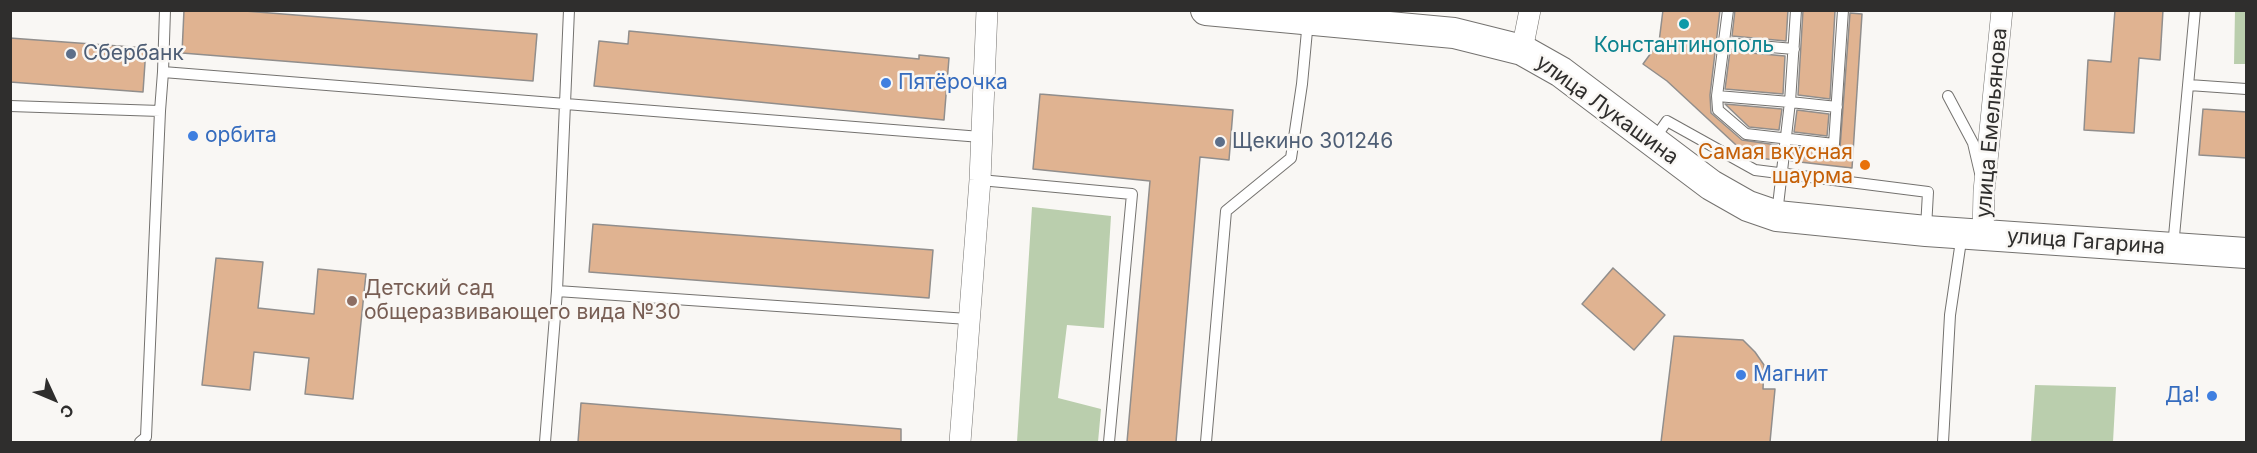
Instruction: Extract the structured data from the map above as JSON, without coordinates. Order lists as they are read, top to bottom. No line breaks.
{"streets":{"main road":["улица Лукашина","улица Гагарина"],"street":["улица Емельянова"]},"crossings":[["улица Лукашина","улица Гагарина"],["улица Емельянова","улица Гагарина"]],"places":["Константинополь","Сбербанк","Пятёрочка","орбита","Щекино 301246","Самая вкусная шаурма","Детский сад общеразвивающего вида №30","Магнит","Да!"],"north":"bottom right"}
